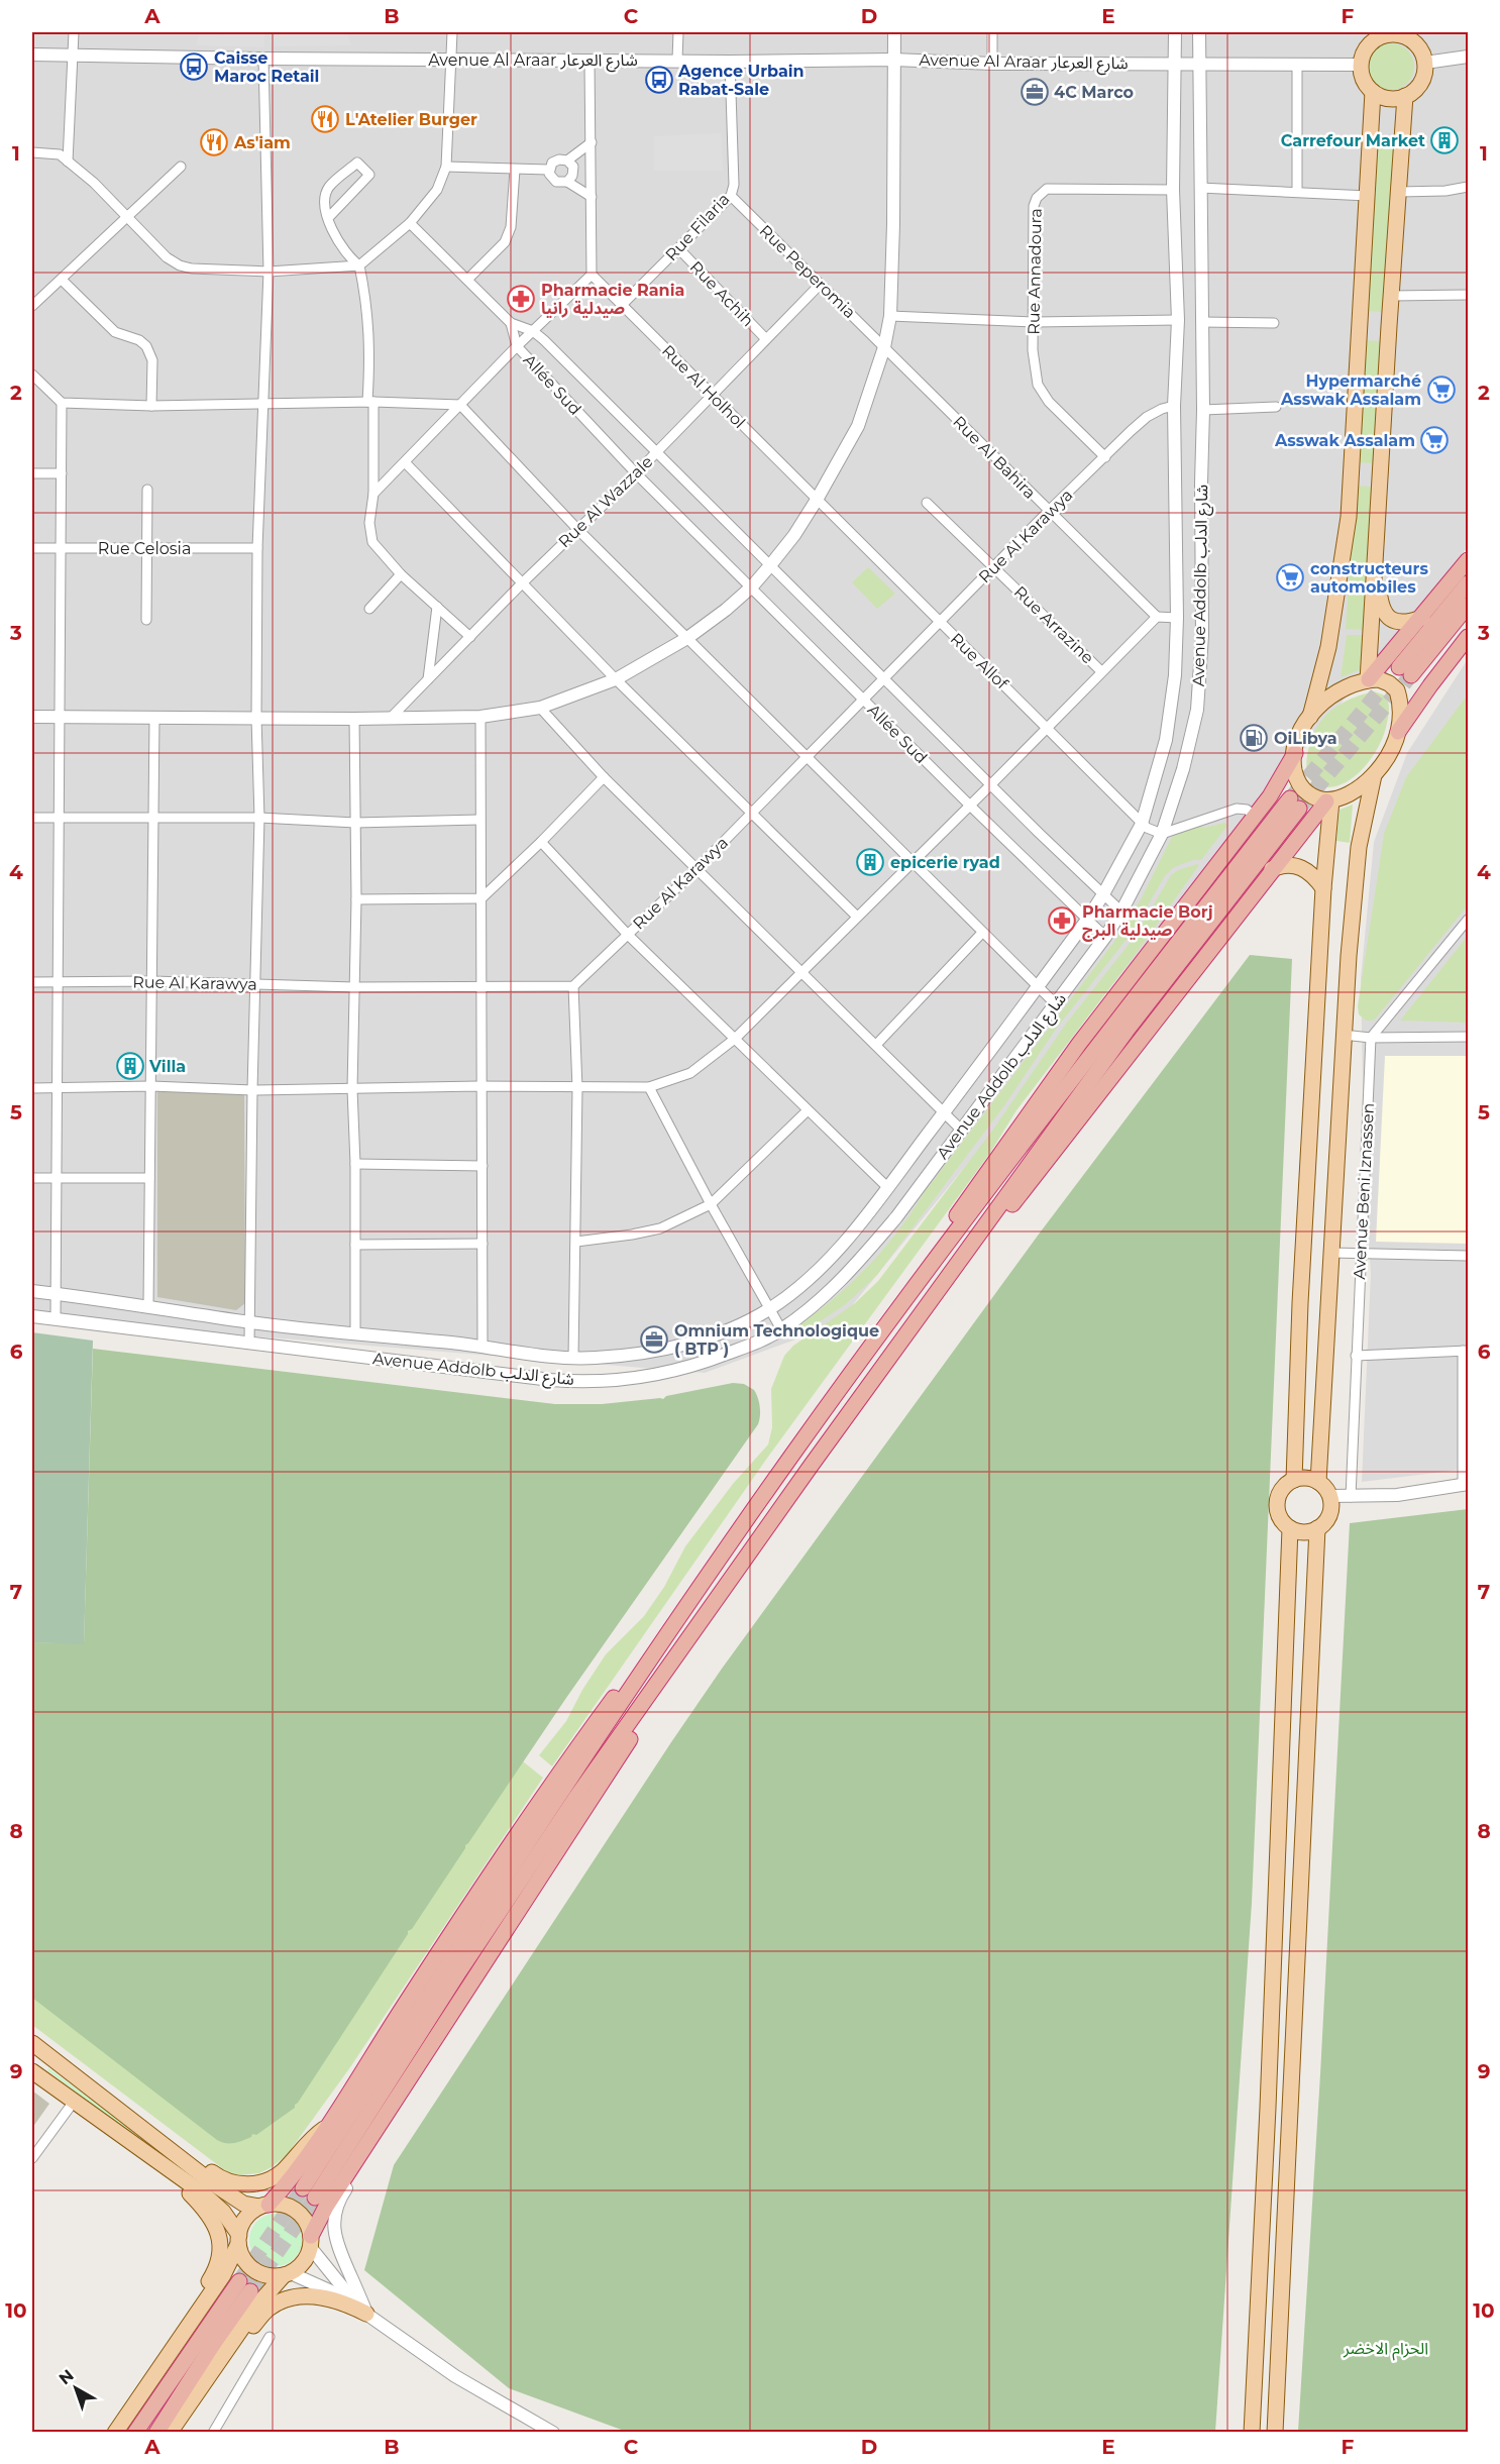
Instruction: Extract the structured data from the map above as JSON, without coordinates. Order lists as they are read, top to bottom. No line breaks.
{"streets":{"street":["Avenue Al Araar شارع العرعار","Rue Filaria","Rue Peperomia","Rue Annadoura","Rue Achih","Allée Sud","Rue Al Holhol","Rue Al Bahira","Rue Al Wazzale","Rue Al Karawya","Rue Celosia","Avenue Addolb شارع الدلب","Rue Arrazine","Rue Allof","Avenue Beni Iznassen"]},"crossings":[["Avenue Al Araar شارع العرعار","Rue Filaria"],["Avenue Al Araar شارع العرعار","Avenue Addolb شارع الدلب"],["Rue Filaria","Rue Peperomia"],["Rue Filaria","Rue Achih"],["Rue Filaria","Rue Al Holhol"],["Rue Peperomia","Rue Al Bahira"],["Rue Peperomia","Rue Al Wazzale"],["Rue Annadoura","Rue Al Karawya"],["Rue Annadoura","Avenue Addolb شارع الدلب"],["Rue Achih","Rue Al Wazzale"],["Allée Sud","Rue Al Wazzale"],["Allée Sud","Rue Al Karawya"],["Allée Sud","Avenue Addolb شارع الدلب"],["Rue Al Holhol","Rue Al Wazzale"],["Rue Al Holhol","Rue Allof"],["Rue Al Bahira","Rue Al Karawya"],["Rue Al Karawya","Avenue Addolb شارع الدلب"],["Rue Al Karawya","Rue Arrazine"],["Rue Al Karawya","Rue Allof"],["Avenue Addolb شارع الدلب","Rue Allof"]],"parks":["الحزام الاخضر"],"places":{"bus stop":["Caisse Maroc Retail","Agence Urbain Rabat-Sale"],"office":["4C Marco","Omnium Technologique ( BTP )"],"restaurant":["L'Atelier Burger","As'iam"],"building":["Carrefour Market","epicerie ryad","Villa"],"pharmacy":["Pharmacie Rania صيدلية رانيا","Pharmacie Borj صيدلية البرج"],"supermarket":["Hypermarché Asswak Assalam","Asswak Assalam","constructeurs automobiles"],"fuel station":["OiLibya"]},"north":"top left","grid":{"columns":["A","B","C","D","E","F"],"rows":["1","2","3","4","5","6","7","8","9","10"]}}
